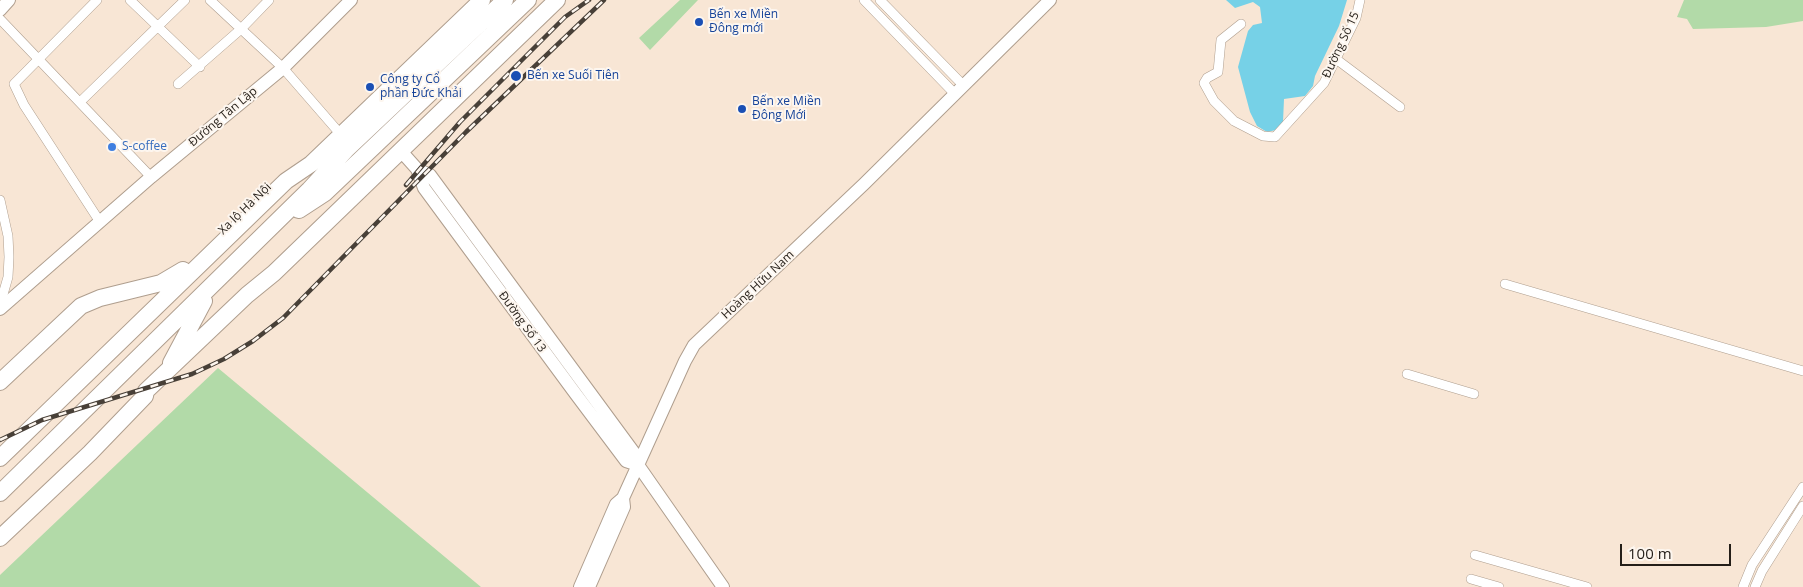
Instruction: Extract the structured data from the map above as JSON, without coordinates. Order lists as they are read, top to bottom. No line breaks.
{"streets":{"highway":["Xa lộ Hà Nội"],"street":["Đường Số 15","Đường Tân Lập","Hoàng Hữu Nam","Đường Số 13"]},"crossings":[["Hoàng Hữu Nam","Đường Số 13"]],"places":["Bến xe Miền Đông mới","Bến xe Suối Tiên","Công ty Cổ phần Đức Khải","Bến xe Miền Đông Mới","S-coffee"],"scale_bar":"100 m"}
